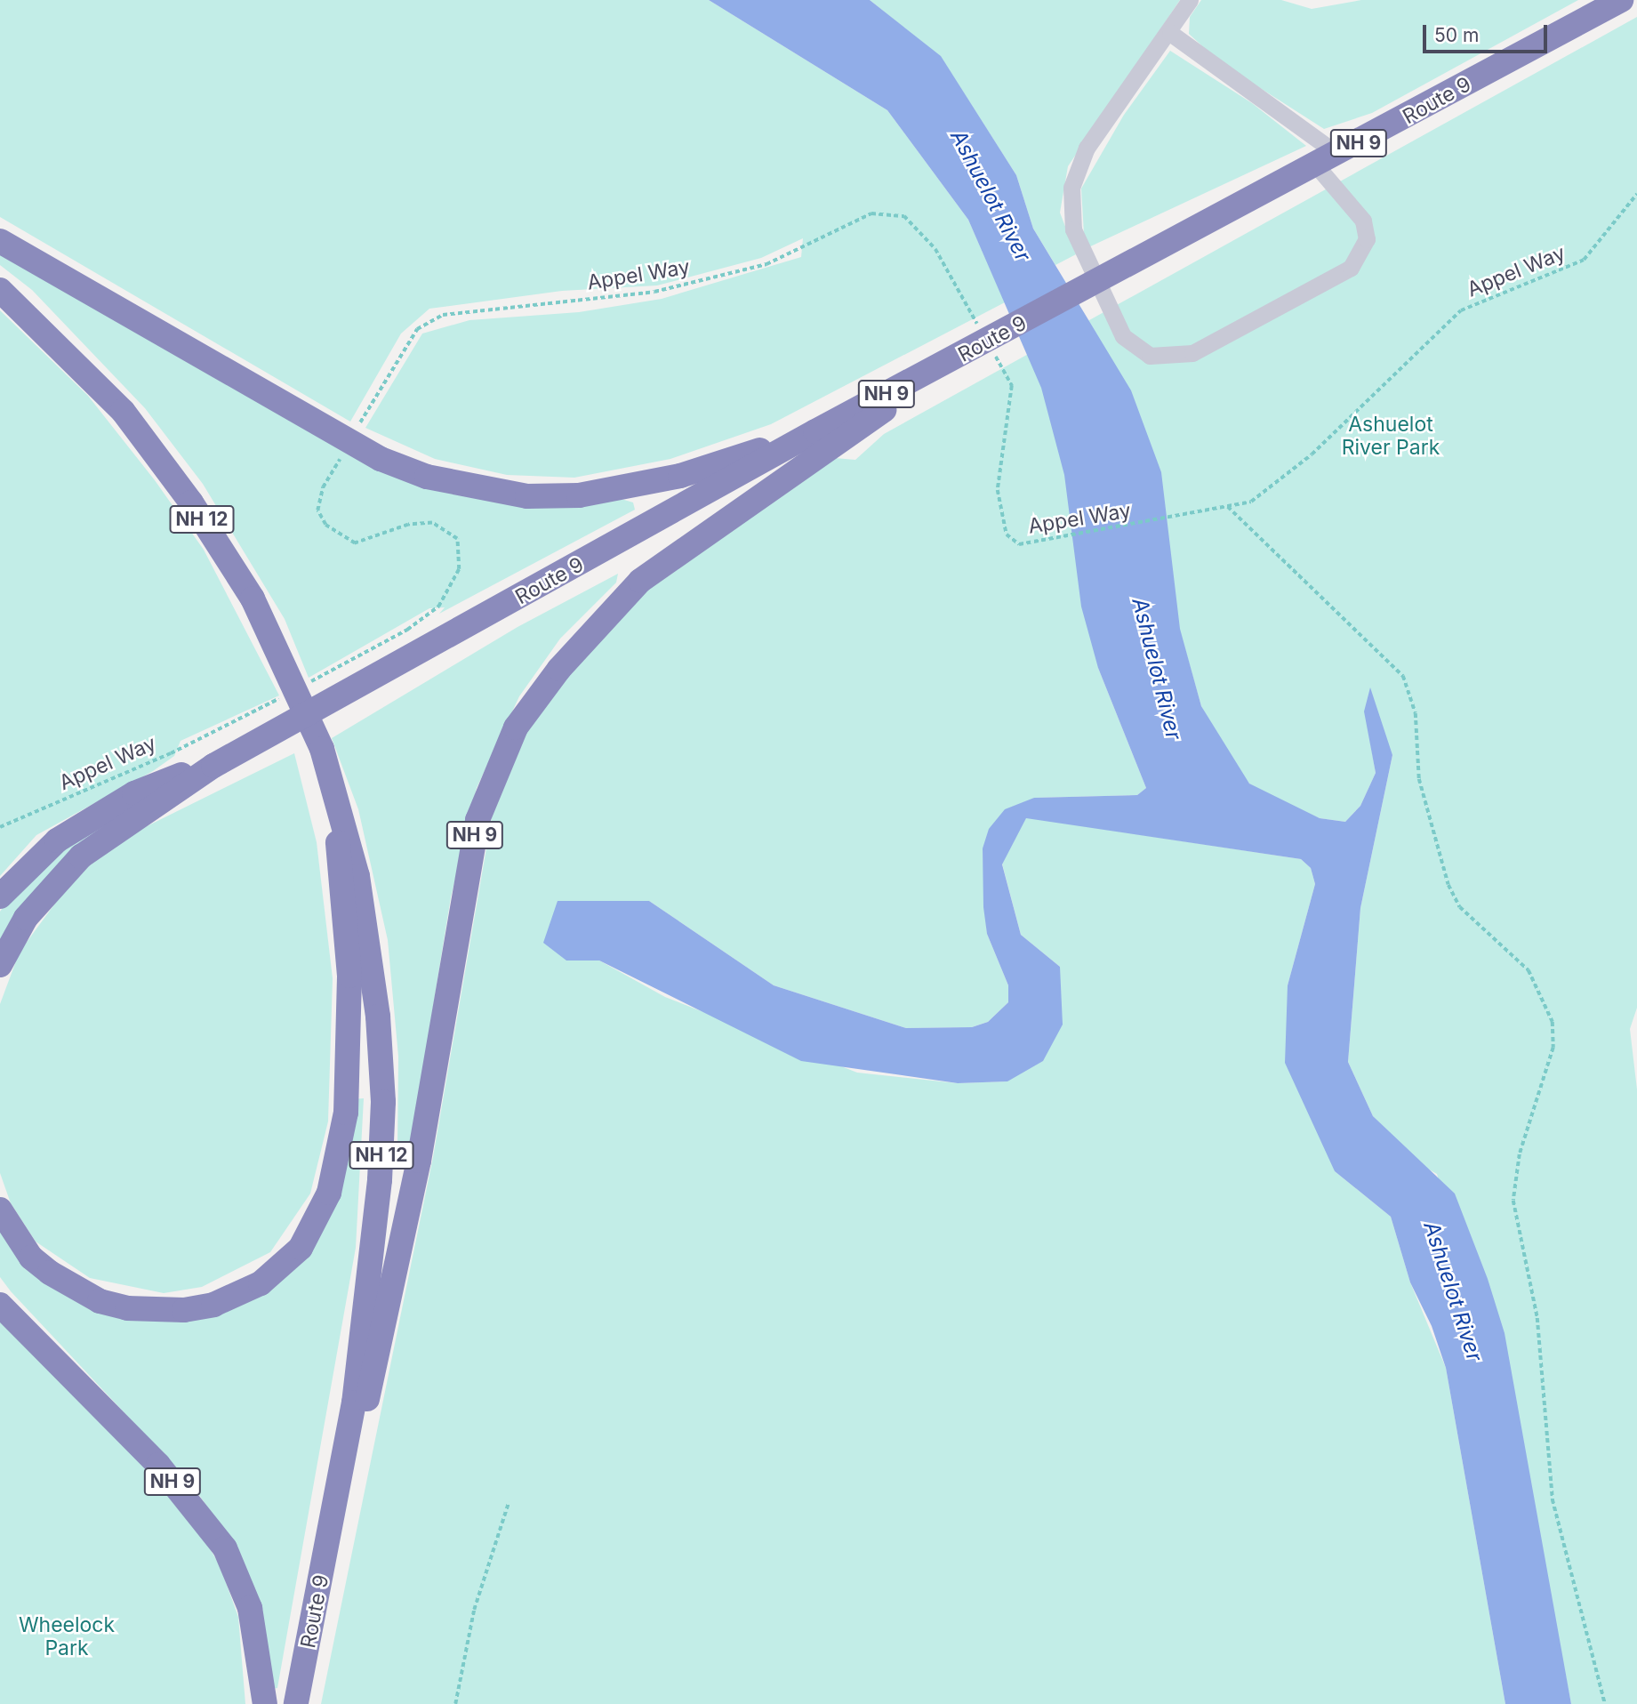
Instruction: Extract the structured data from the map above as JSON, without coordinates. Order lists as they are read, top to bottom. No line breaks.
{"streets":{"highway":["Route 9","NH 9","NH 12"],"path":["Appel Way"]},"crossings":[["Route 9","NH 9"],["Route 9","NH 12"],["NH 9","NH 12"]],"water":["Ashuelot River"],"parks":["Ashuelot River Park","Wheelock Park"],"scale_bar":"50 m"}
